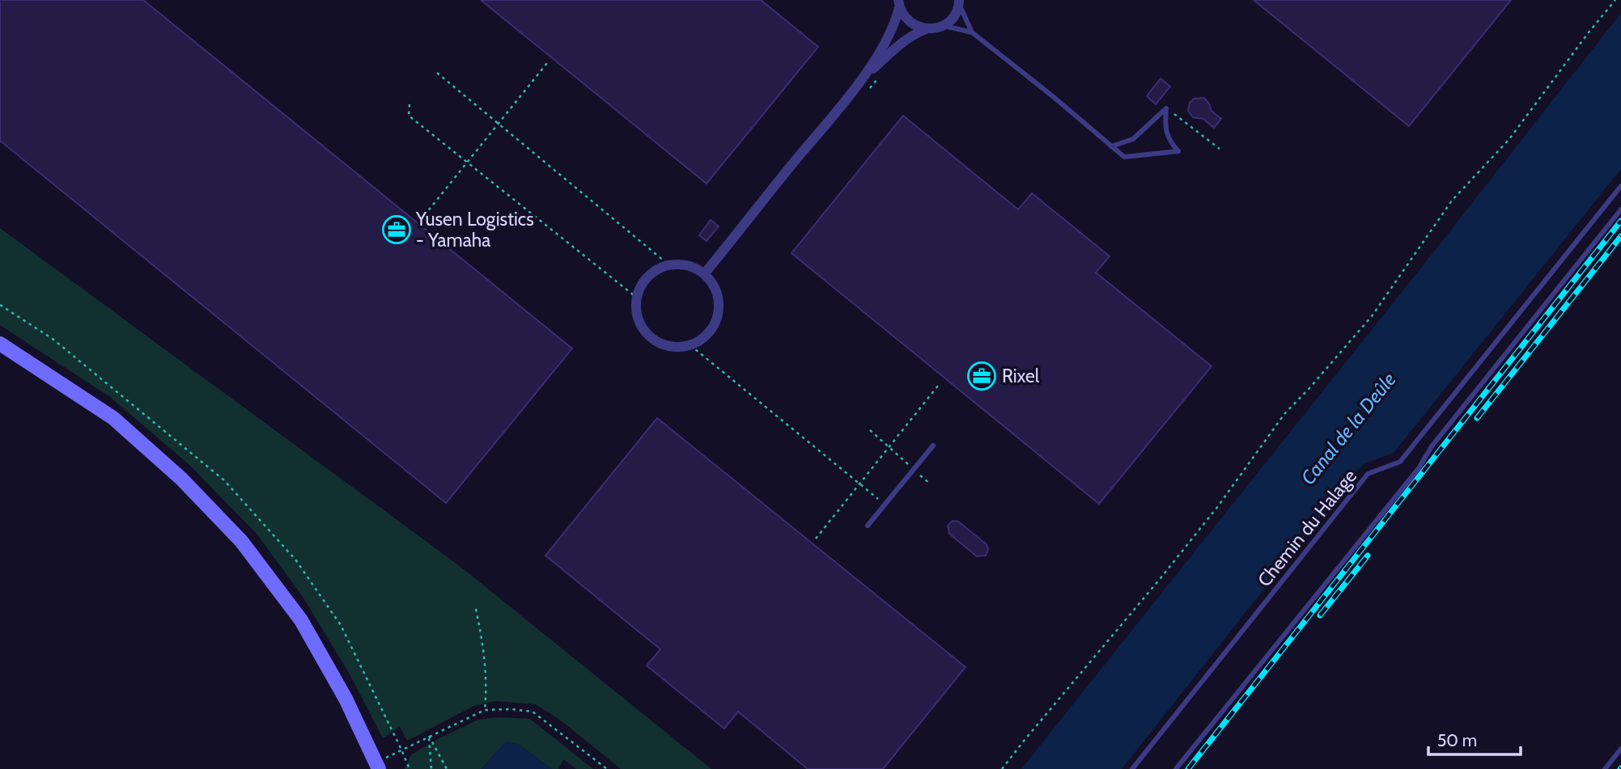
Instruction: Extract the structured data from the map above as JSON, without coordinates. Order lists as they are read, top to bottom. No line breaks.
{"streets":{"lane":["Chemin du Halage"]},"water":["Canal de la Deûle"],"places":{"office":["Yusen Logistics - Yamaha","Rixel"]},"scale_bar":"50 m"}
